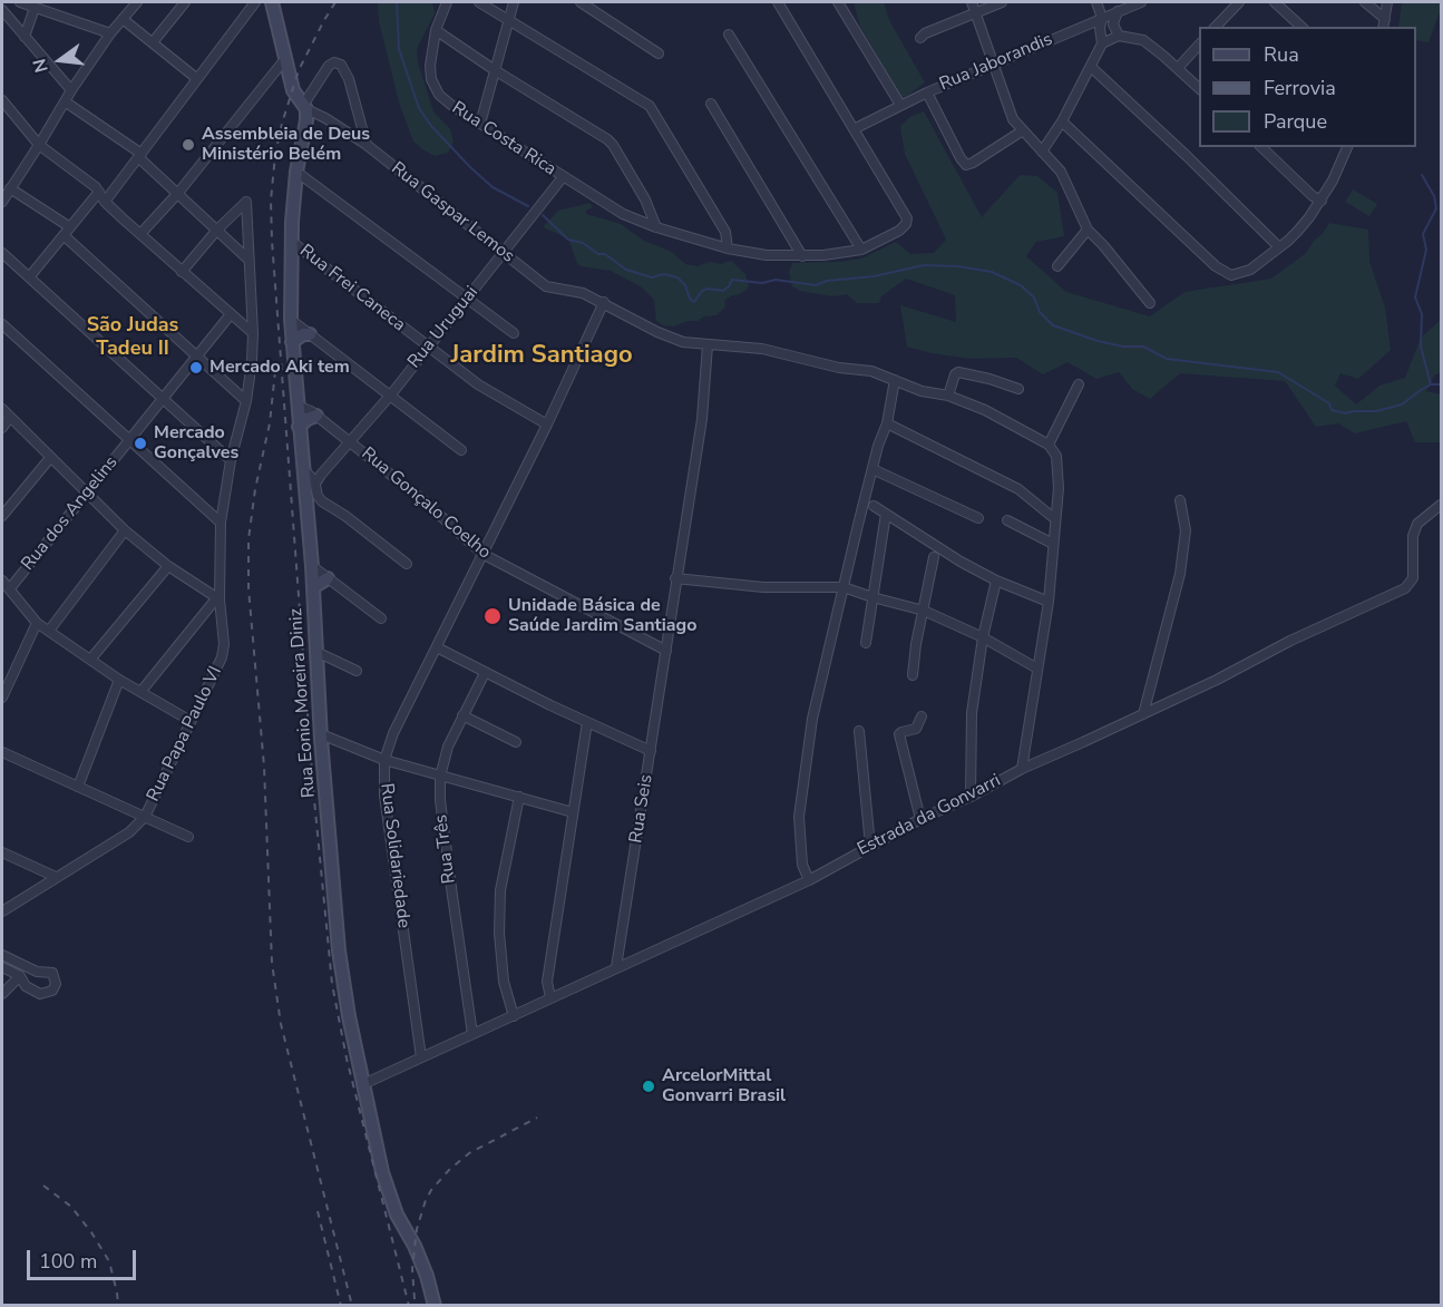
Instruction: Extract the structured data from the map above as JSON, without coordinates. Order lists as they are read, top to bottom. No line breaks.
{"streets":{"main road":["Rua Eonio Moreira Diniz"],"street":["Rua Jaborandis","Rua Costa Rica","Rua Gaspar Lemos","Rua Frei Caneca","Rua Uruguai","Rua Gonçalo Coelho","Rua dos Angelins","Rua Papa Paulo VI","Rua Seis","Estrada da Gonvarri","Rua Três","Rua Solidariedade"]},"crossings":[["Rua Jaborandis","Rua Costa Rica"],["Rua Costa Rica","Rua Uruguai"],["Rua Gaspar Lemos","Rua Uruguai"],["Rua Gaspar Lemos","Rua Eonio Moreira Diniz"],["Rua Gaspar Lemos","Rua Seis"],["Rua Gaspar Lemos","Rua Solidariedade"],["Rua Frei Caneca","Rua Uruguai"],["Rua Frei Caneca","Rua Eonio Moreira Diniz"],["Rua Frei Caneca","Rua Solidariedade"],["Rua Uruguai","Rua Gonçalo Coelho"],["Rua Gonçalo Coelho","Rua Eonio Moreira Diniz"],["Rua Gonçalo Coelho","Rua Seis"],["Rua Gonçalo Coelho","Rua Solidariedade"],["Rua Eonio Moreira Diniz","Estrada da Gonvarri"],["Rua Seis","Estrada da Gonvarri"],["Estrada da Gonvarri","Rua Três"],["Estrada da Gonvarri","Rua Solidariedade"]],"districts":["São Judas Tadeu II","Jardim Santiago"],"places":["Assembleia de Deus Ministério Belém","Mercado Aki tem","Mercado Gonçalves","Unidade Básica de Saúde Jardim Santiago","ArcelorMittal Gonvarri Brasil"],"legend":["Rua","Ferrovia","Parque"],"scale_bar":"100 m","north":"left"}
